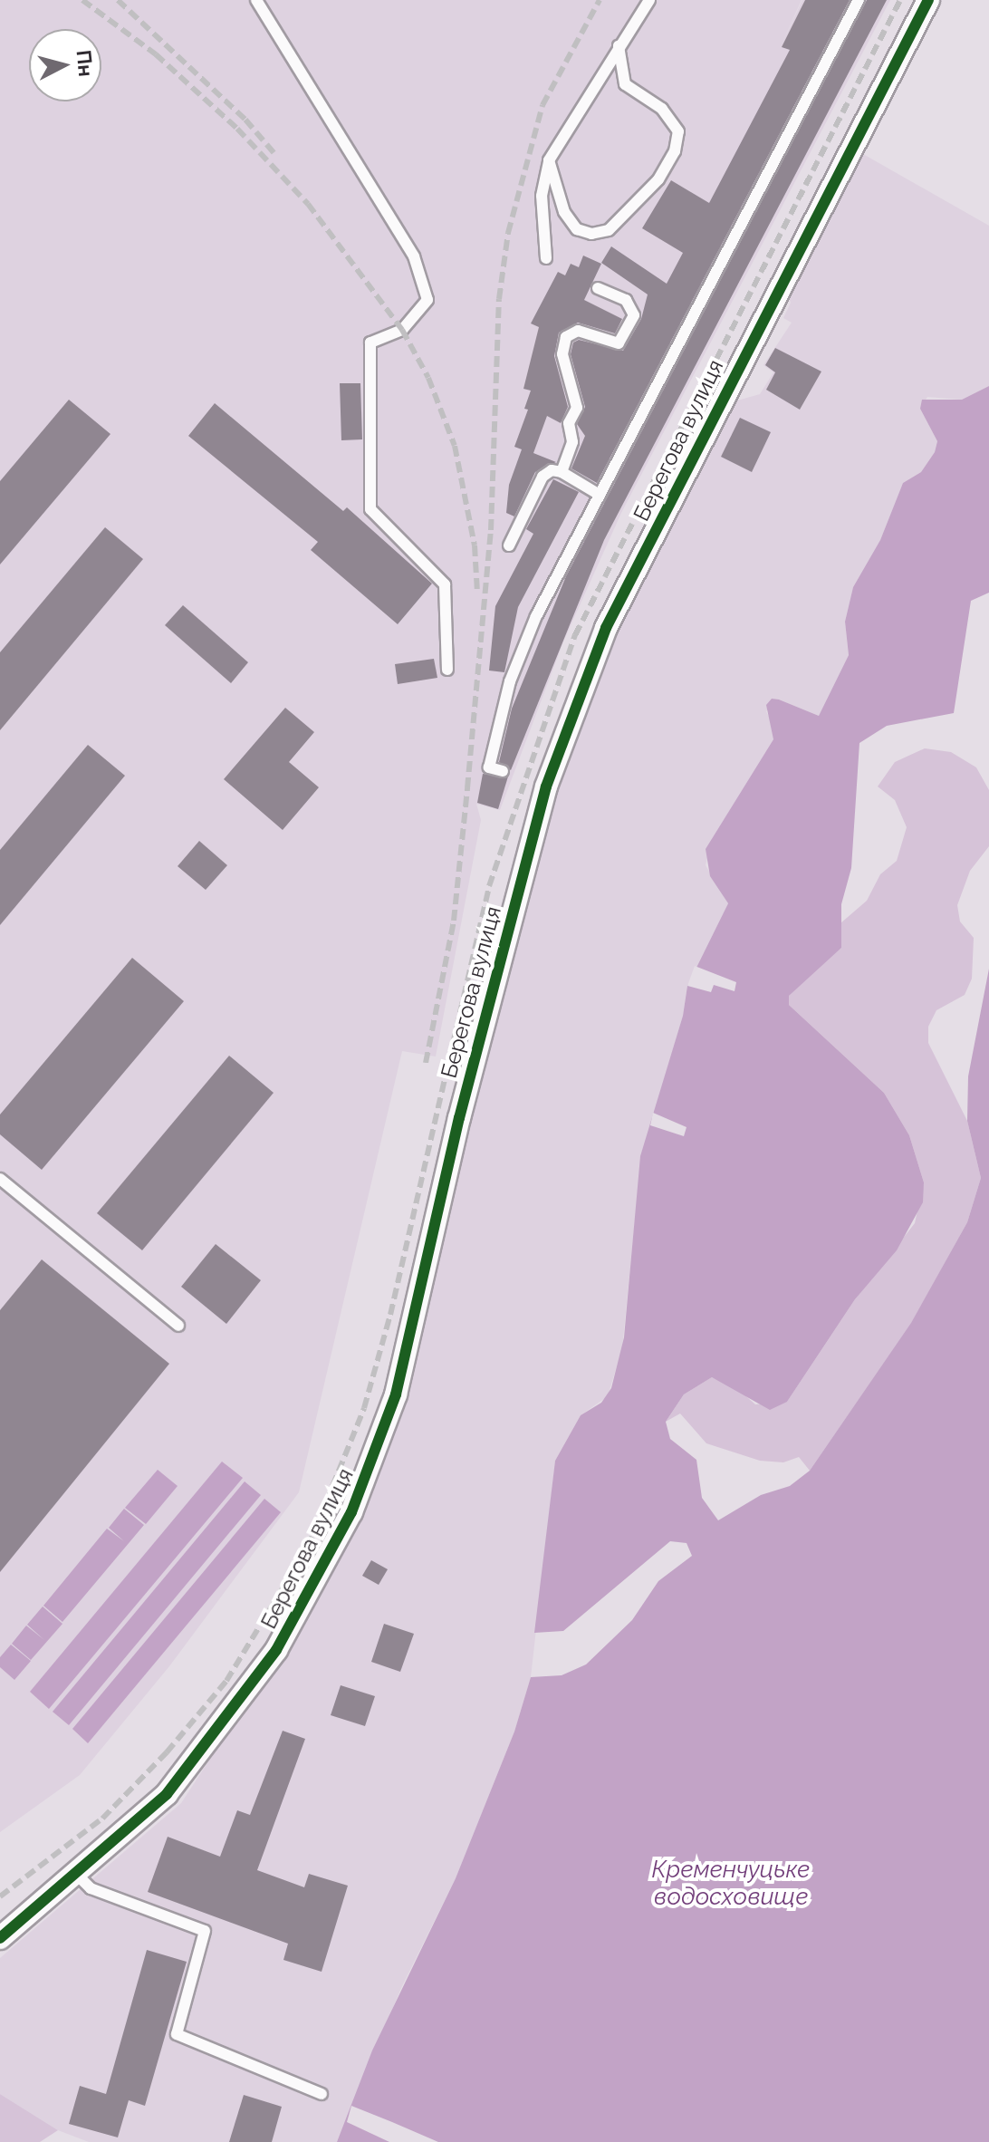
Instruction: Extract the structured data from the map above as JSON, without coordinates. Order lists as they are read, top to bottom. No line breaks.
{"streets":{"street":["Берегова вулиця"]},"water":["Кременчуцьке водосховище"],"north":"right"}
